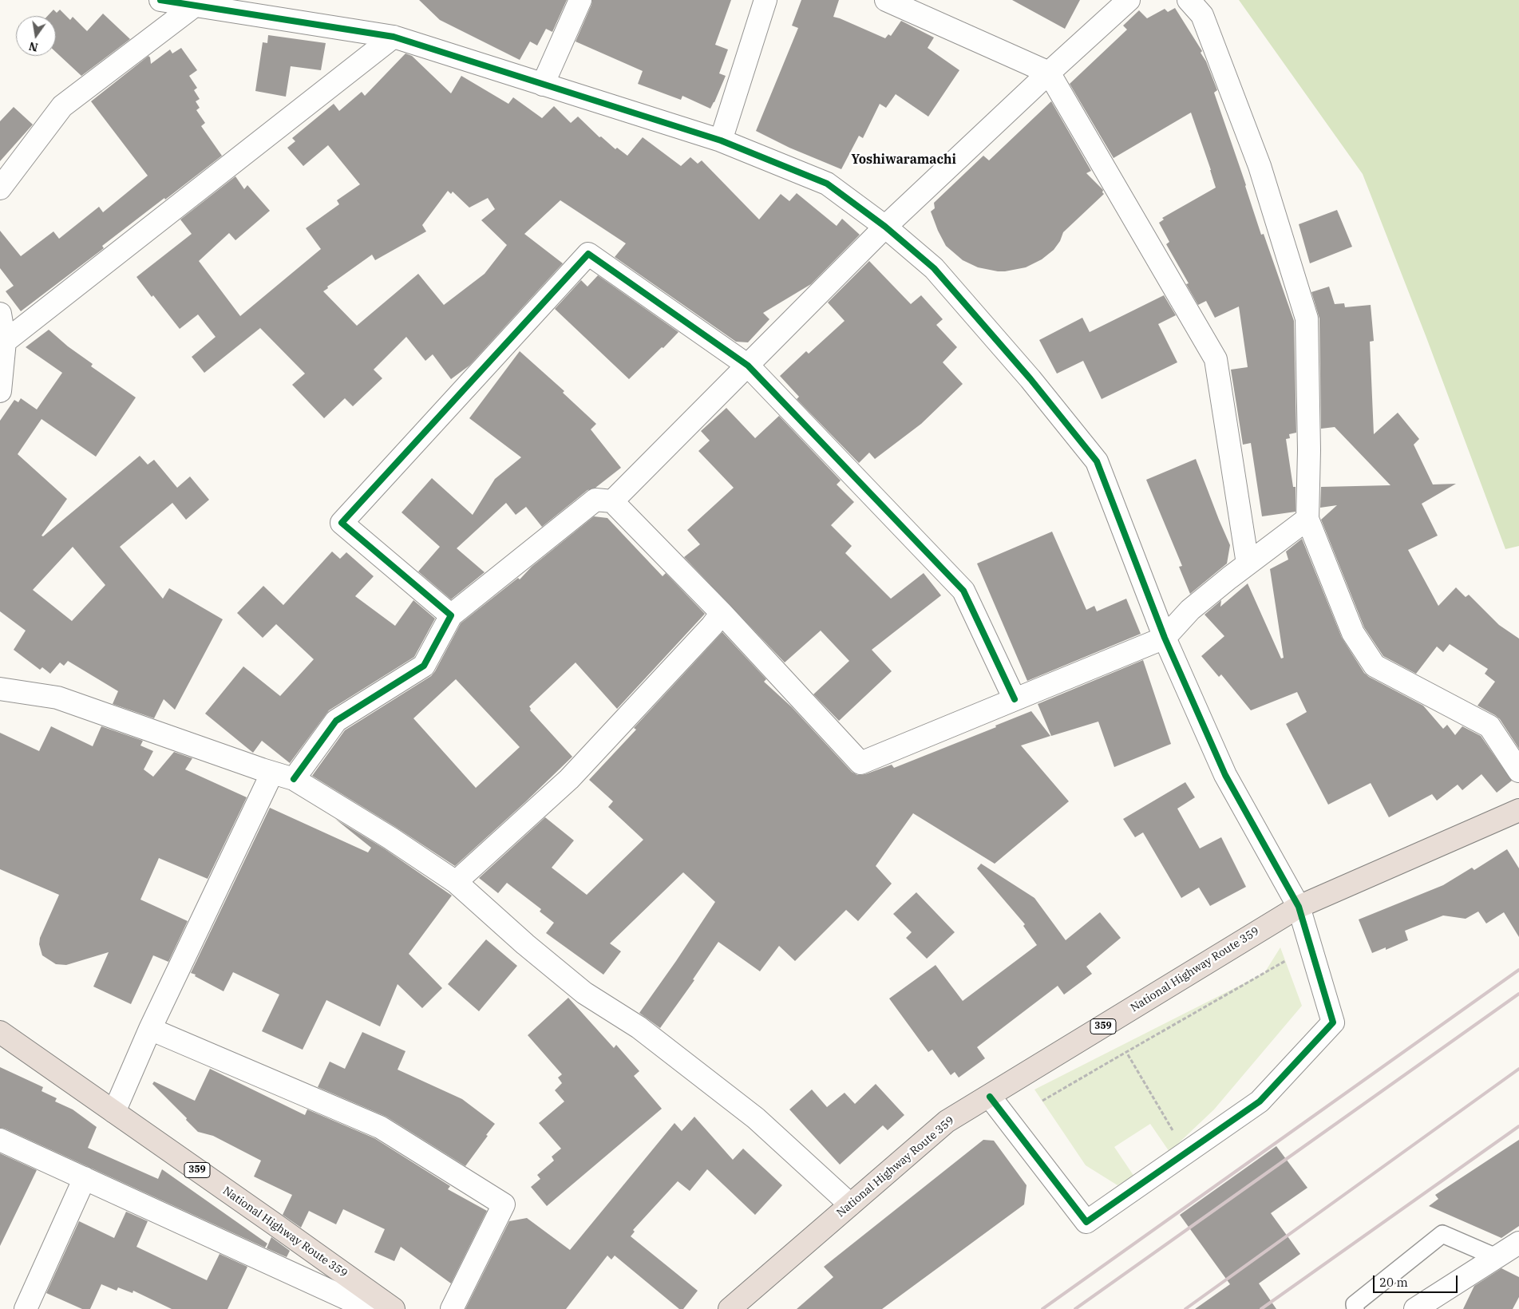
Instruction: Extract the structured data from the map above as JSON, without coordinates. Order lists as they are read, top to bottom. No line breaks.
{"streets":{"highway":["National Highway Route 359","359"]},"districts":["Yoshiwaramachi"],"scale_bar":"20 m","north":"bottom"}
